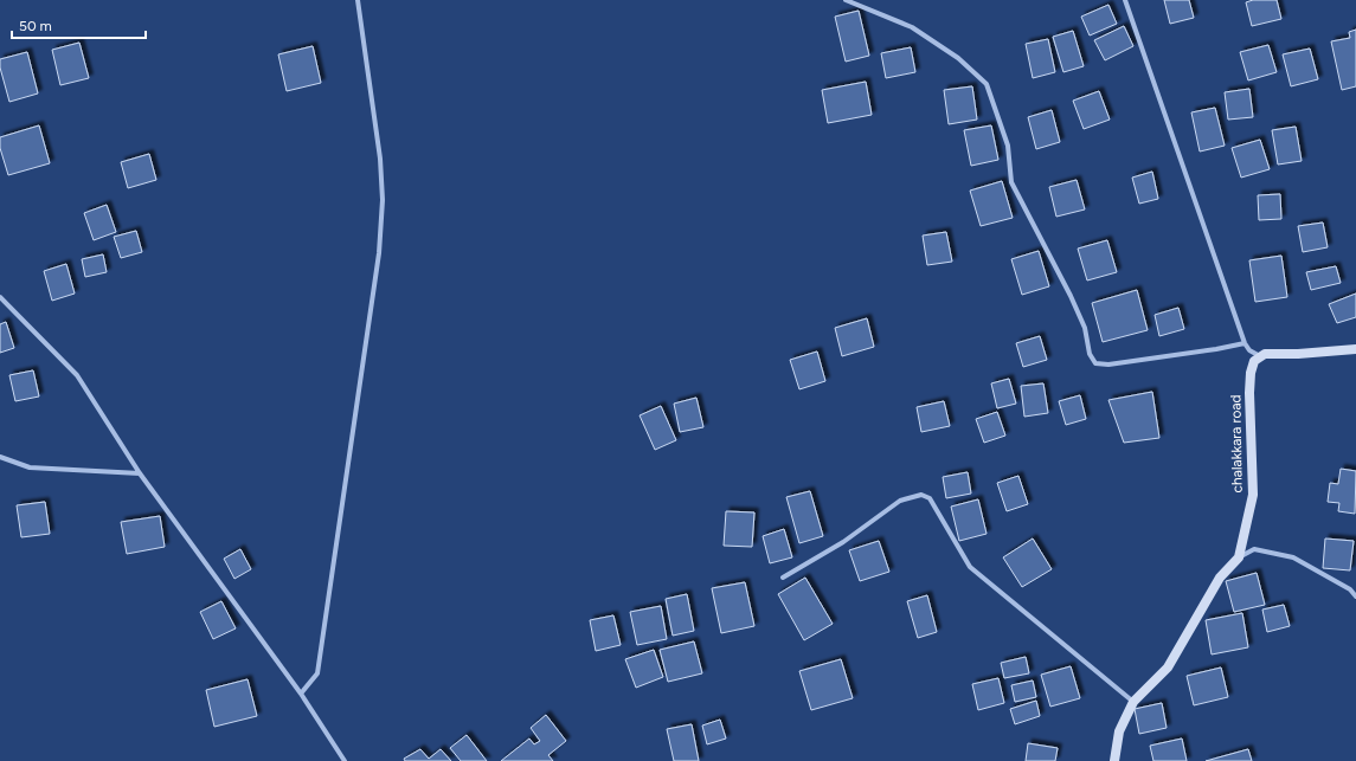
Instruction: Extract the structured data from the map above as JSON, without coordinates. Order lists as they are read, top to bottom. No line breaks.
{"streets":{"main road":["chalakkara road"]},"scale_bar":"50 m"}
